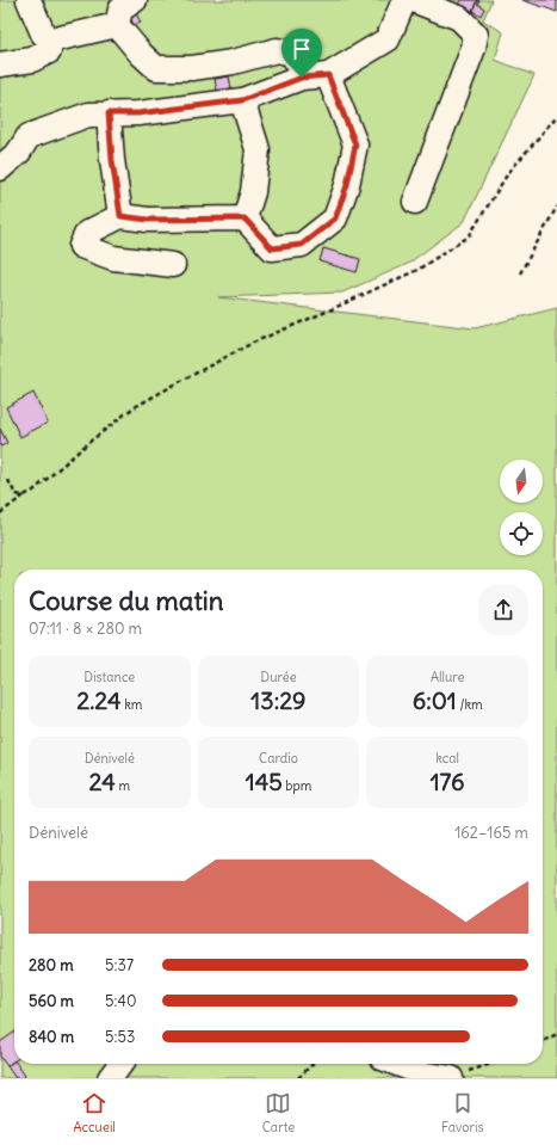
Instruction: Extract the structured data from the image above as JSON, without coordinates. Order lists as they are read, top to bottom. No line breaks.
{"north":"bottom","page":{"heading":["Course du matin","07:11 · 8 × 280 m"],"stats":[["Distance","2.24 km"],["Durée","13:29"],["Allure","6:01 /km"],["Dénivelé","24 m"],["Cardio","145 bpm"],["kcal","176"]],"chart":["Dénivelé","162–165 m"],"list":[{"name":"280 m","note":"5:37"},{"name":"560 m","note":"5:40"},{"name":"840 m","note":"5:53"}],"tabs":["Accueil","Carte","Favoris"]}}
